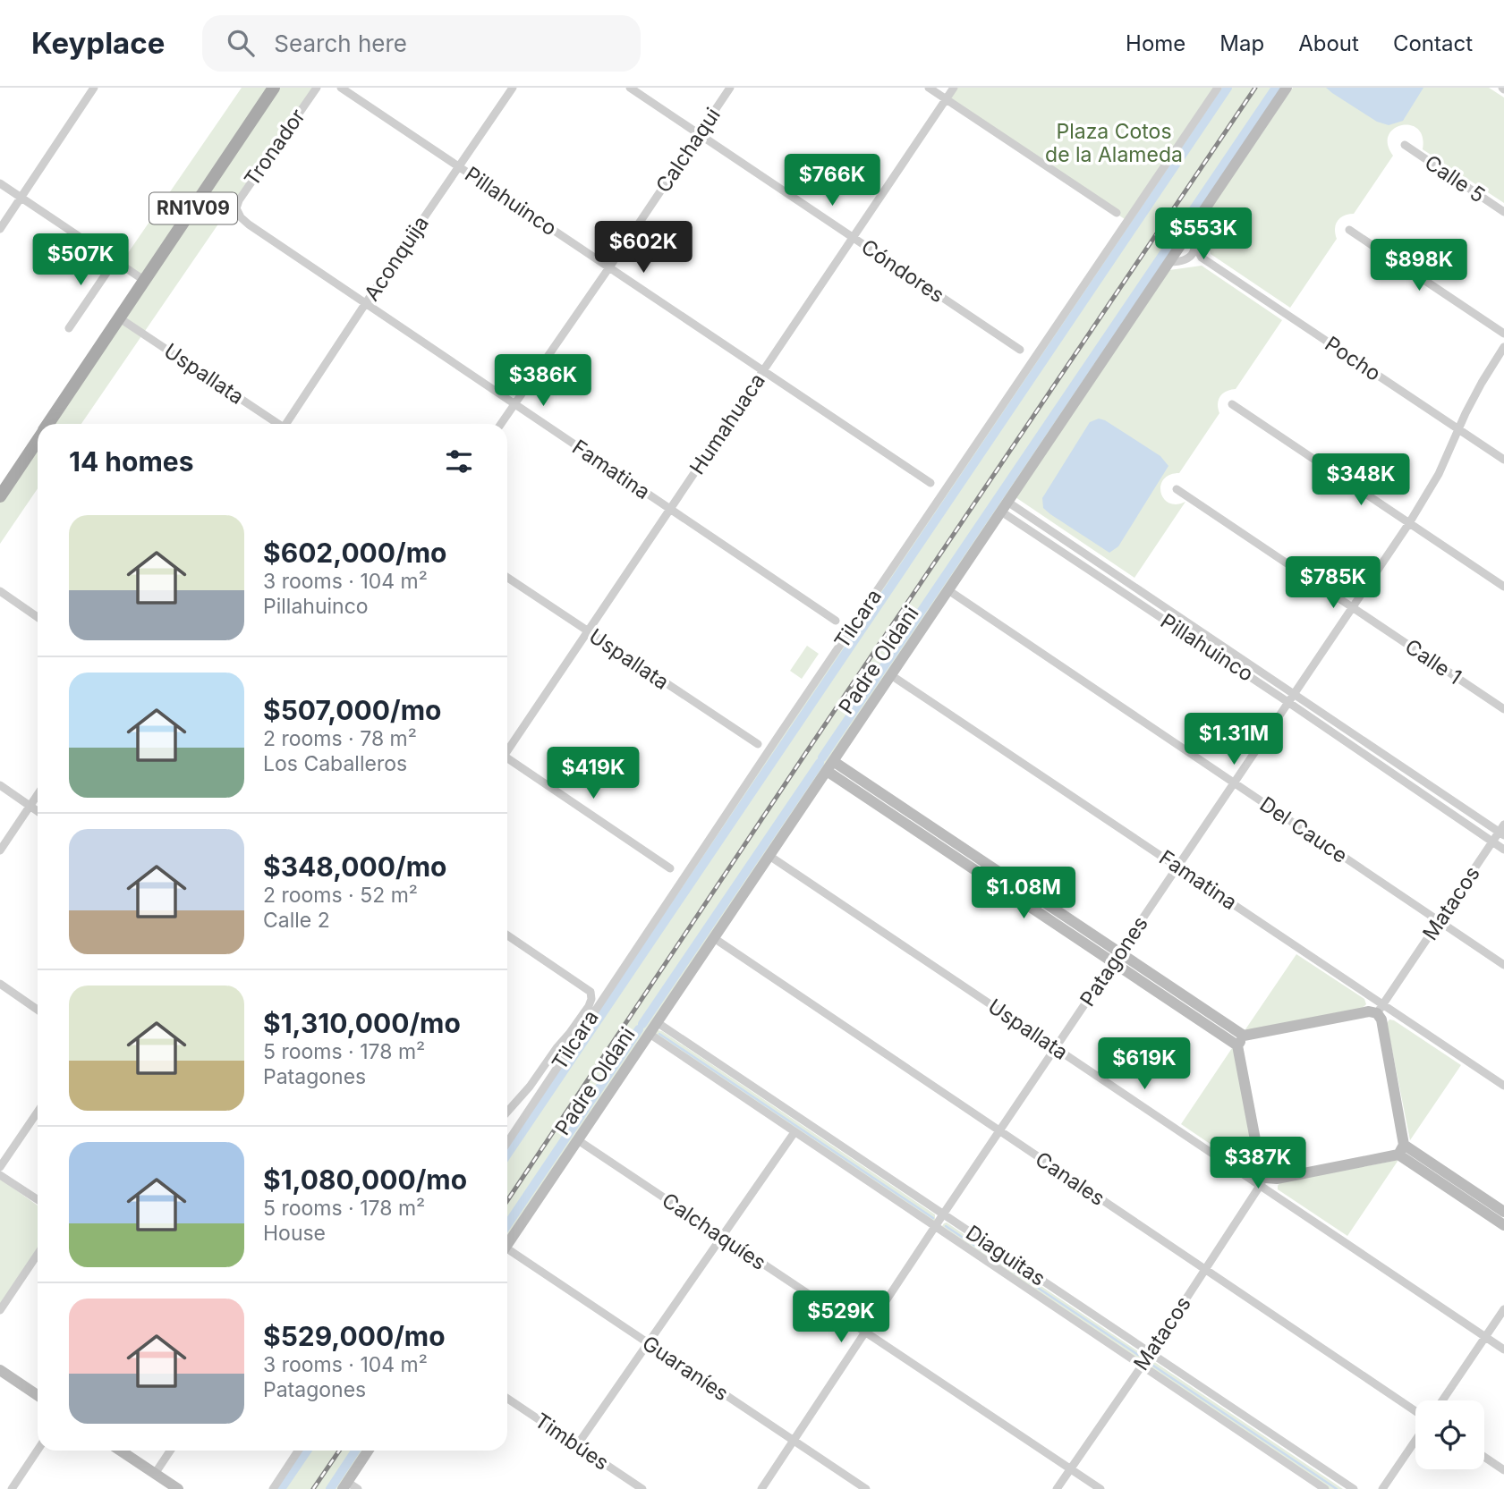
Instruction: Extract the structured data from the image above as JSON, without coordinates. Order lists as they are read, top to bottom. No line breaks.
{"streets":{"main road":["RN1V09","Padre Oldani"],"street":["Tronador","Calchaqui","Calle 5","Pillahuinco","Aconquija","Cóndores","Pocho","Uspallata","Humahuaca","Famatina","Tilcara","Calle 1","Del Cauce","Matacos","Patagones","Canales","Calchaquíes","Diaguitas","Guaraníes","Timbúes"]},"crossings":[["Tronador","Famatina"],["Calchaqui","Pillahuinco"],["Calchaqui","Cóndores"],["Calchaqui","Famatina"],["Pillahuinco","Aconquija"],["Pillahuinco","Humahuaca"],["Pillahuinco","Padre Oldani"],["Pillahuinco","Matacos"],["Pillahuinco","Patagones"],["RN1V09","Uspallata"],["Aconquija","Famatina"],["Cóndores","Humahuaca"],["Pocho","Padre Oldani"],["Pocho","Patagones"],["Uspallata","Humahuaca"],["Uspallata","Padre Oldani"],["Uspallata","Matacos"],["Uspallata","Patagones"],["Humahuaca","Famatina"],["Famatina","Padre Oldani"],["Famatina","Matacos"],["Famatina","Patagones"],["Padre Oldani","Del Cauce"],["Padre Oldani","Canales"],["Padre Oldani","Calchaquíes"],["Padre Oldani","Diaguitas"],["Calle 1","Patagones"],["Del Cauce","Matacos"],["Del Cauce","Patagones"],["Matacos","Canales"],["Matacos","Calchaquíes"],["Matacos","Diaguitas"],["Patagones","Canales"],["Patagones","Calchaquíes"],["Patagones","Diaguitas"],["Patagones","Guaraníes"]],"parks":["Plaza Cotos de la Alameda"],"page":{"header":"Keyplace","search":"Search here","nav":["Home","Map","About","Contact"],"price":["$766K","$553K","$602K","$507K","$898K","$386K","$348K","$785K","$1.31M","$419K","$1.08M","$619K","$387K","$529K"],"heading":"14 homes","list":[{"name":"$602,000/mo","note":"3 rooms · 104 m² · Pillahuinco"},{"name":"$507,000/mo","note":"2 rooms · 78 m² · Los Caballeros"},{"name":"$348,000/mo","note":"2 rooms · 52 m² · Calle 2"},{"name":"$1,310,000/mo","note":"5 rooms · 178 m² · Patagones"},{"name":"$1,080,000/mo","note":"5 rooms · 178 m² · House"},{"name":"$529,000/mo","note":"3 rooms · 104 m² · Patagones"}]}}
